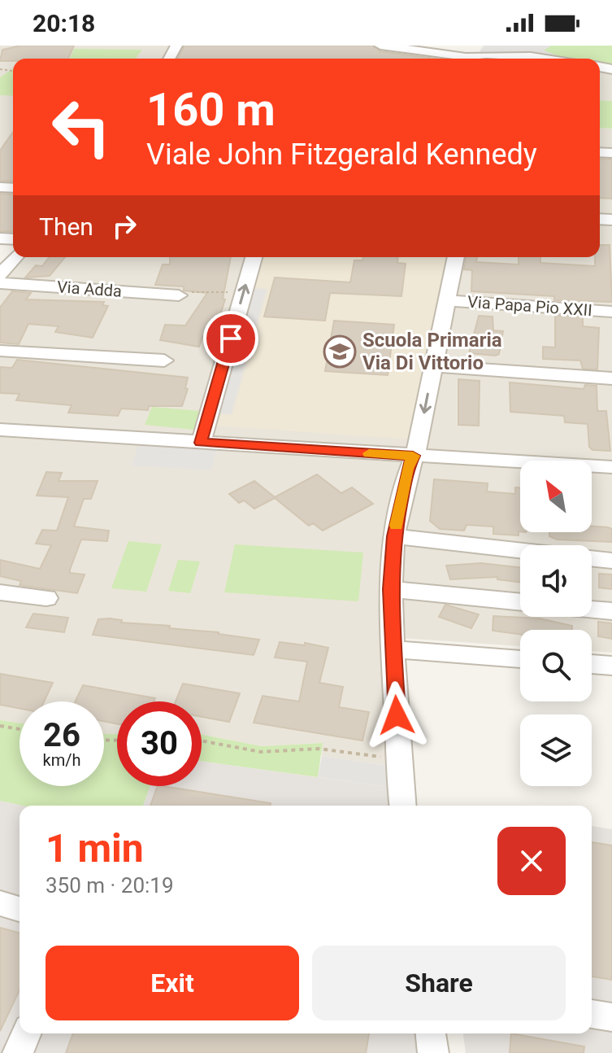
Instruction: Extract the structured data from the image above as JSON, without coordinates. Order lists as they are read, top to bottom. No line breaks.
{"streets":{"street":["Via Adda","Via Papa Pio XXII"]},"places":{"school or university":["Scuola Primaria Via Di Vittorio"]},"north":"top left","page":{"status":"20:18","turn":["160 m","Viale John Fitzgerald Kennedy"],"then":"Then","speed":"26 km/h","limit":"30","heading":["1 min","350 m · 20:19"],"buttons":["Exit","Share"]}}
